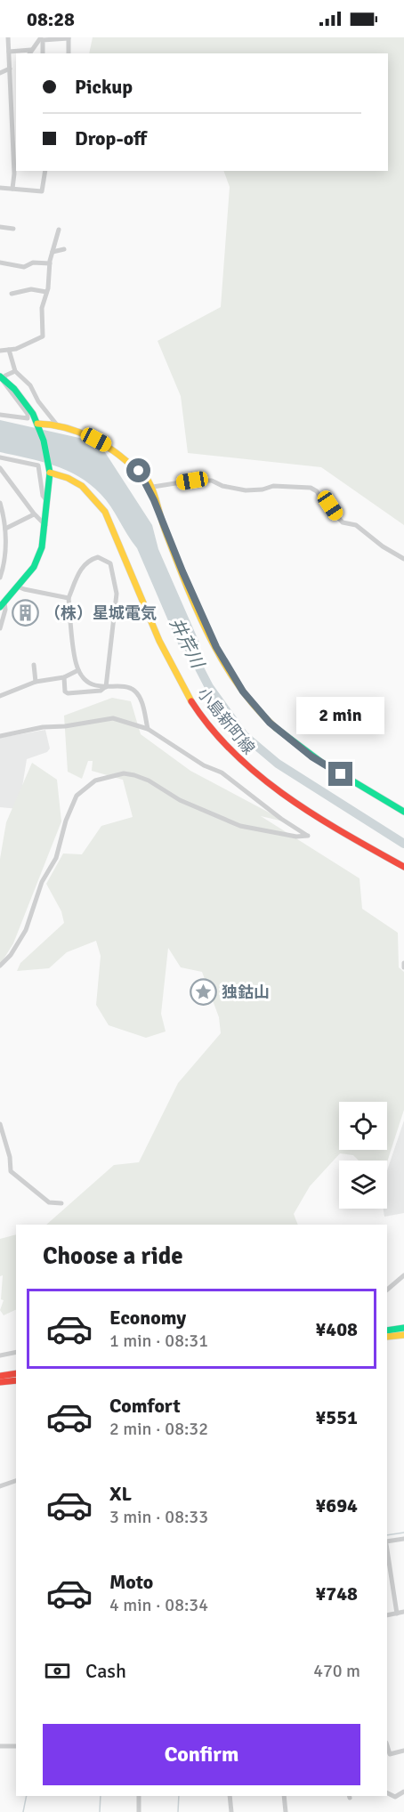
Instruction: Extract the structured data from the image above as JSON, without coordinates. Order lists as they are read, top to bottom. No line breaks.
{"streets":{"street":["小島新町線"]},"water":["井芹川"],"places":{"building":["（株）星城電気"],"place":["独鈷山"]},"page":{"status":"08:28","banner":["Pickup","Drop-off"],"bubble":"2 min","heading":"Choose a ride","list":[{"name":"Economy","note":"1 min · 08:31","value":"¥408"},{"name":"Comfort","note":"2 min · 08:32","value":"¥551"},{"name":"XL","note":"3 min · 08:33","value":"¥694"},{"name":"Moto","note":"4 min · 08:34","value":"¥748"}],"pay":["Cash","470 m"],"buttons":"Confirm"}}
